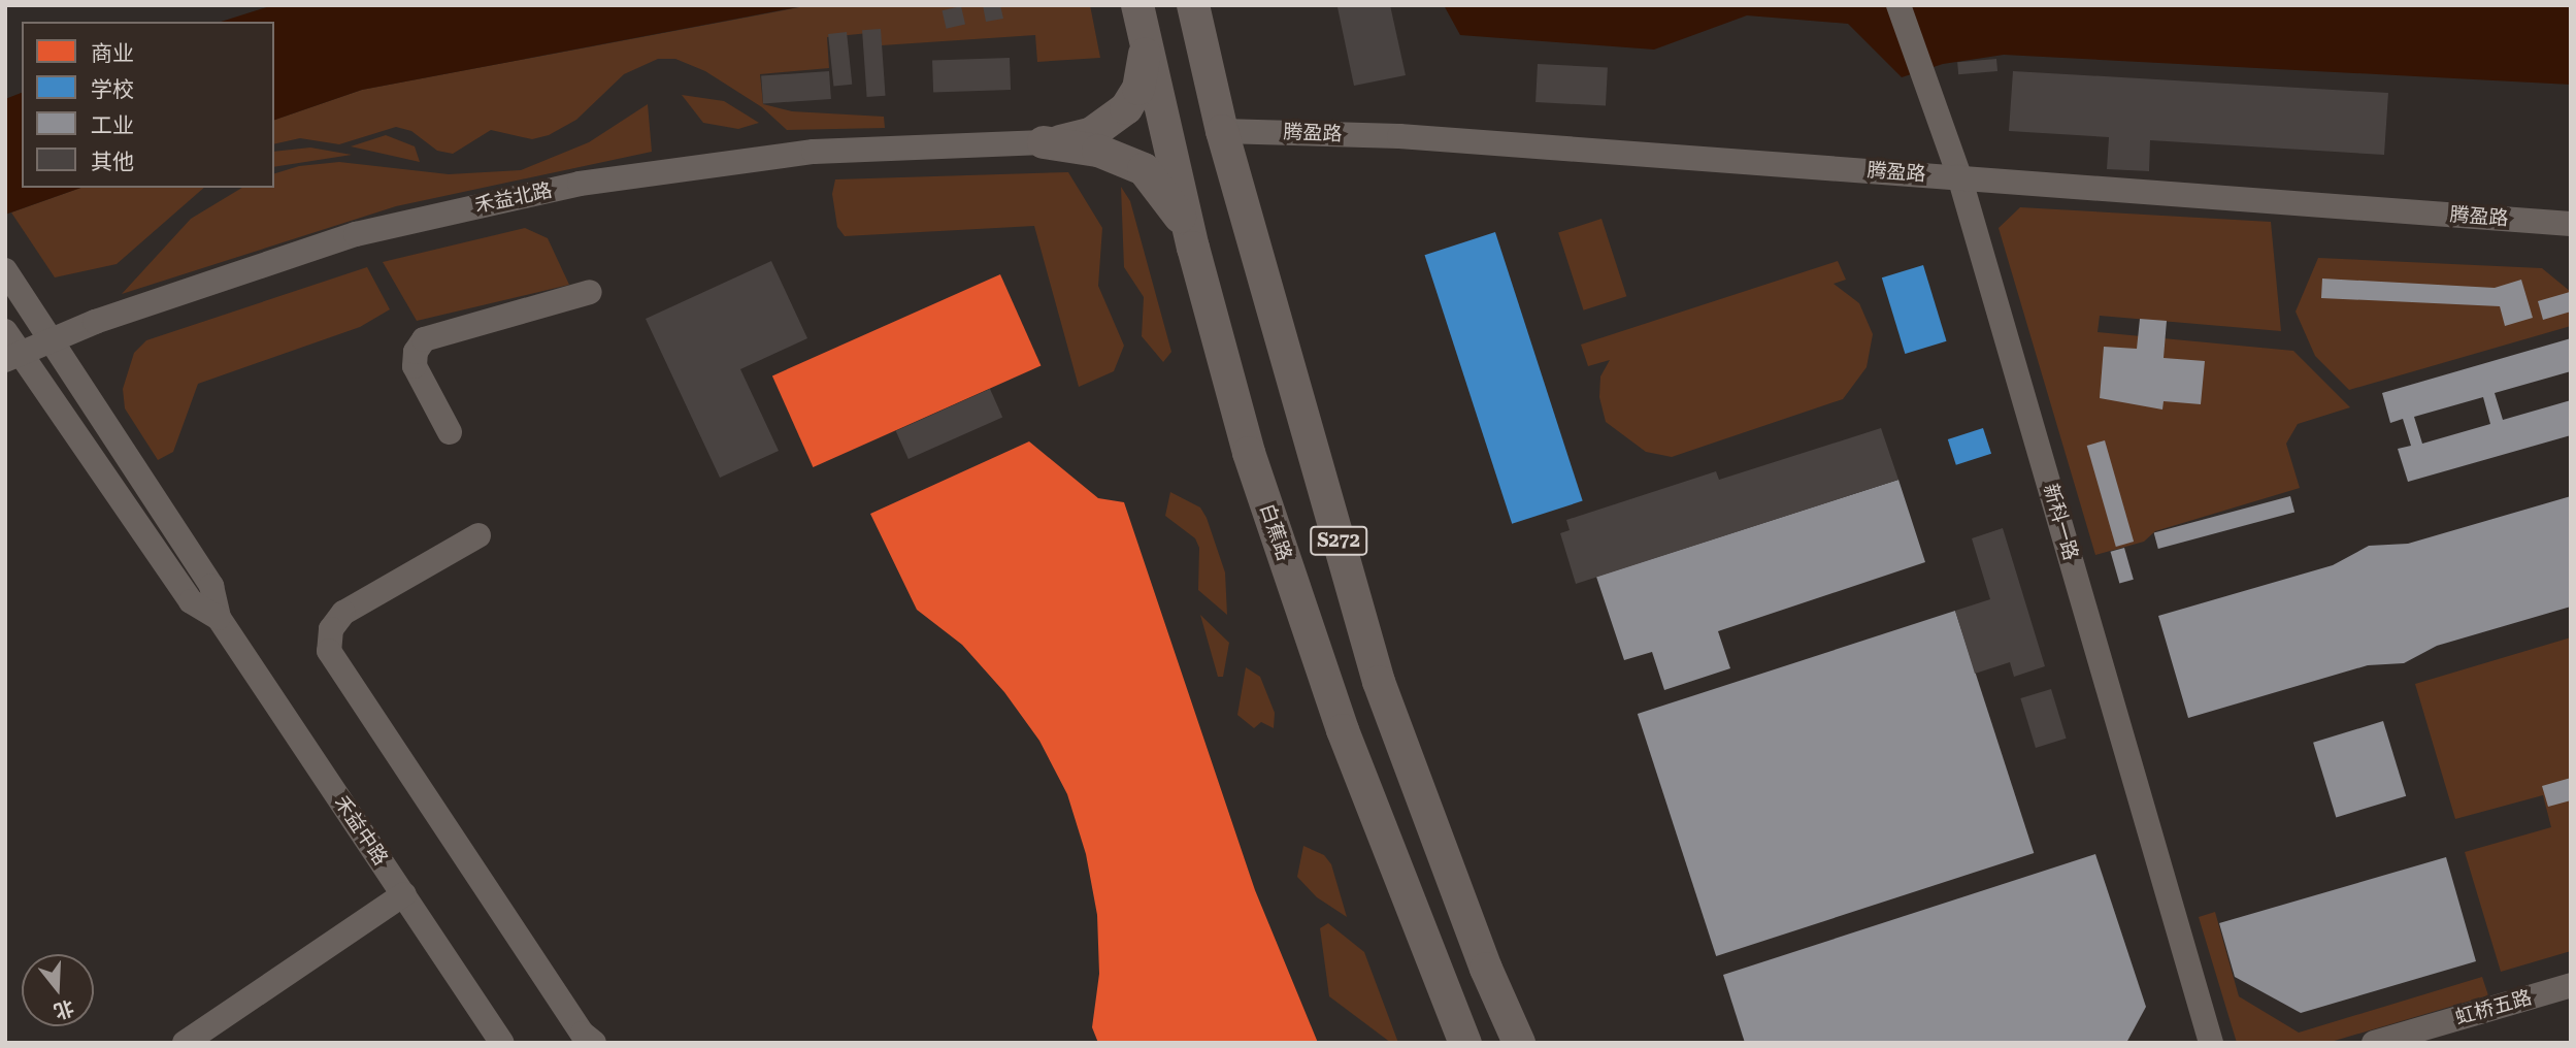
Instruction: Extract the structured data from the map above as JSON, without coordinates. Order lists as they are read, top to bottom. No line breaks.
{"streets":{"main road":["白蕉路","S272"],"street":["腾盈路","禾益北路","新科一路","禾益中路","虹桥五路"]},"crossings":[["腾盈路","新科一路"],["腾盈路","S272"],["禾益北路","禾益中路"]],"legend":["商业","学校","工业","其他"],"north":"bottom"}
